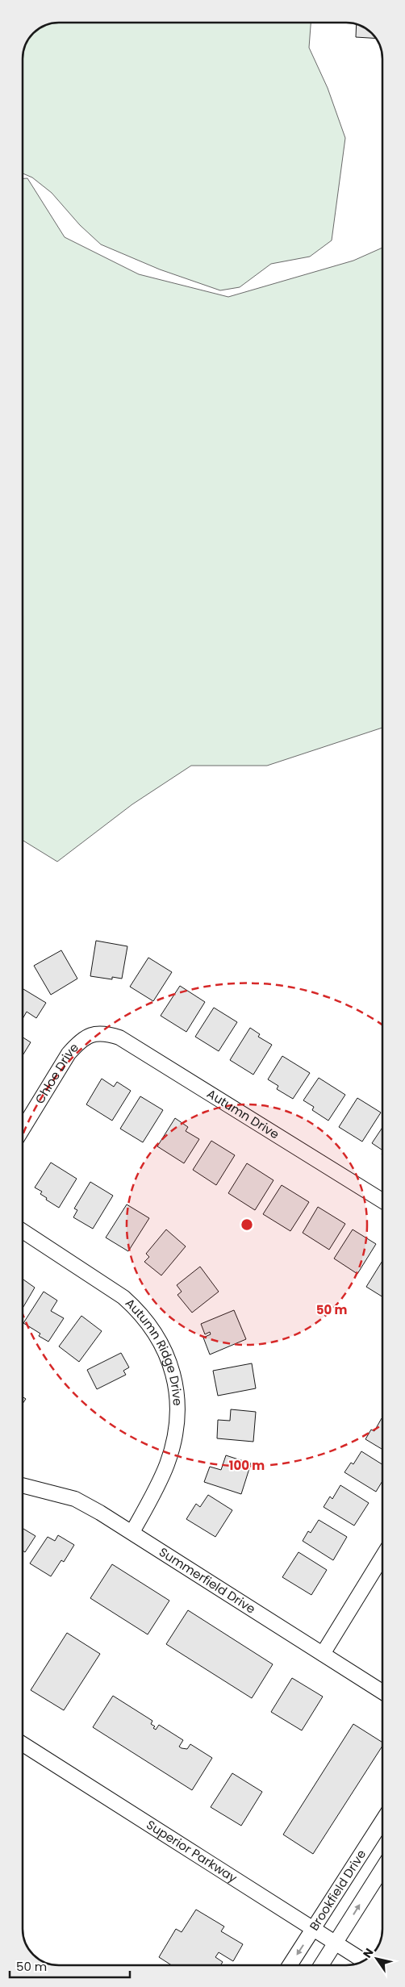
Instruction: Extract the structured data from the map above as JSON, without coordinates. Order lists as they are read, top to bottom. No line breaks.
{"streets":{"street":["Chloe Drive","Autumn Drive","Autumn Ridge Drive","Summerfield Drive","Superior Parkway","Brookfield Drive"]},"crossings":[["Chloe Drive","Autumn Drive"],["Autumn Ridge Drive","Summerfield Drive"],["Superior Parkway","Brookfield Drive"]],"scale_bar":"50 m","north":"top left","rings":["50 m","100 m"]}
